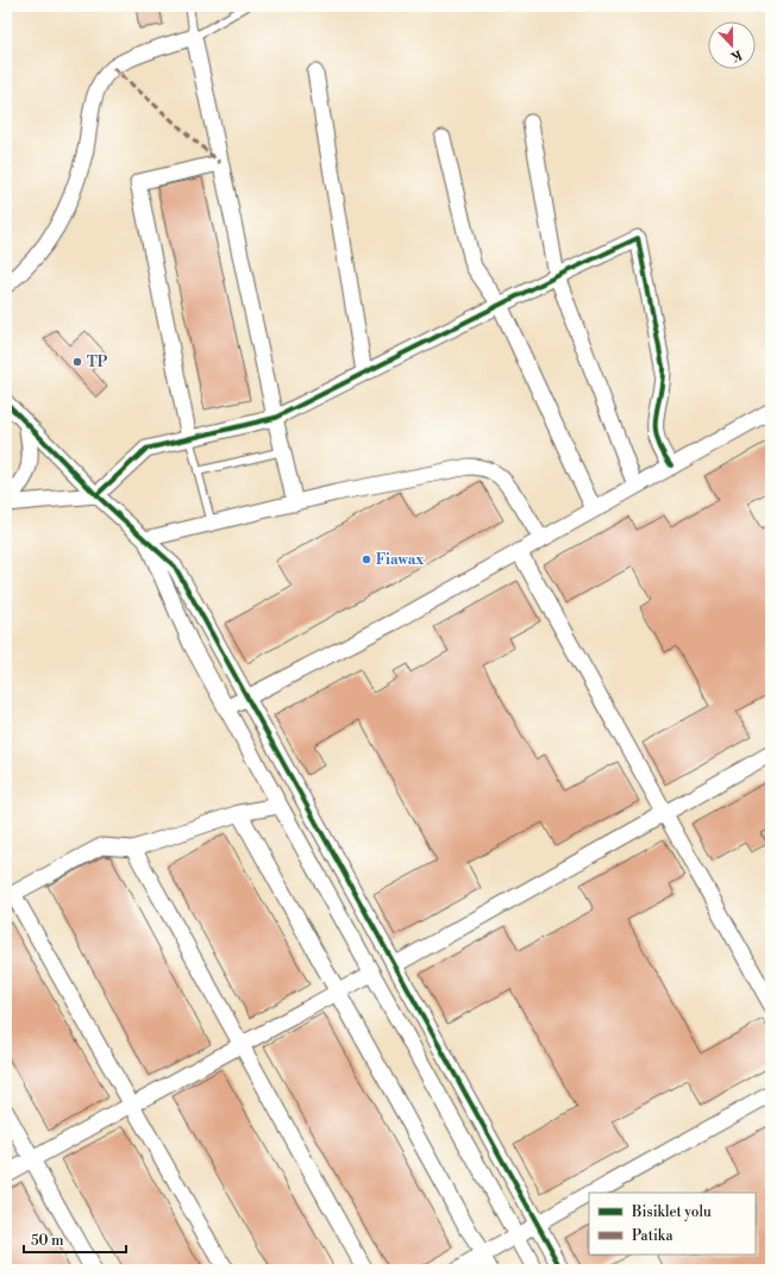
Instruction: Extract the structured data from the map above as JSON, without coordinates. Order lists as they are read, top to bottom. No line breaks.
{"places":["TP","Fiawax"],"legend":["Bisiklet yolu","Patika"],"scale_bar":"50 m","north":"bottom"}
